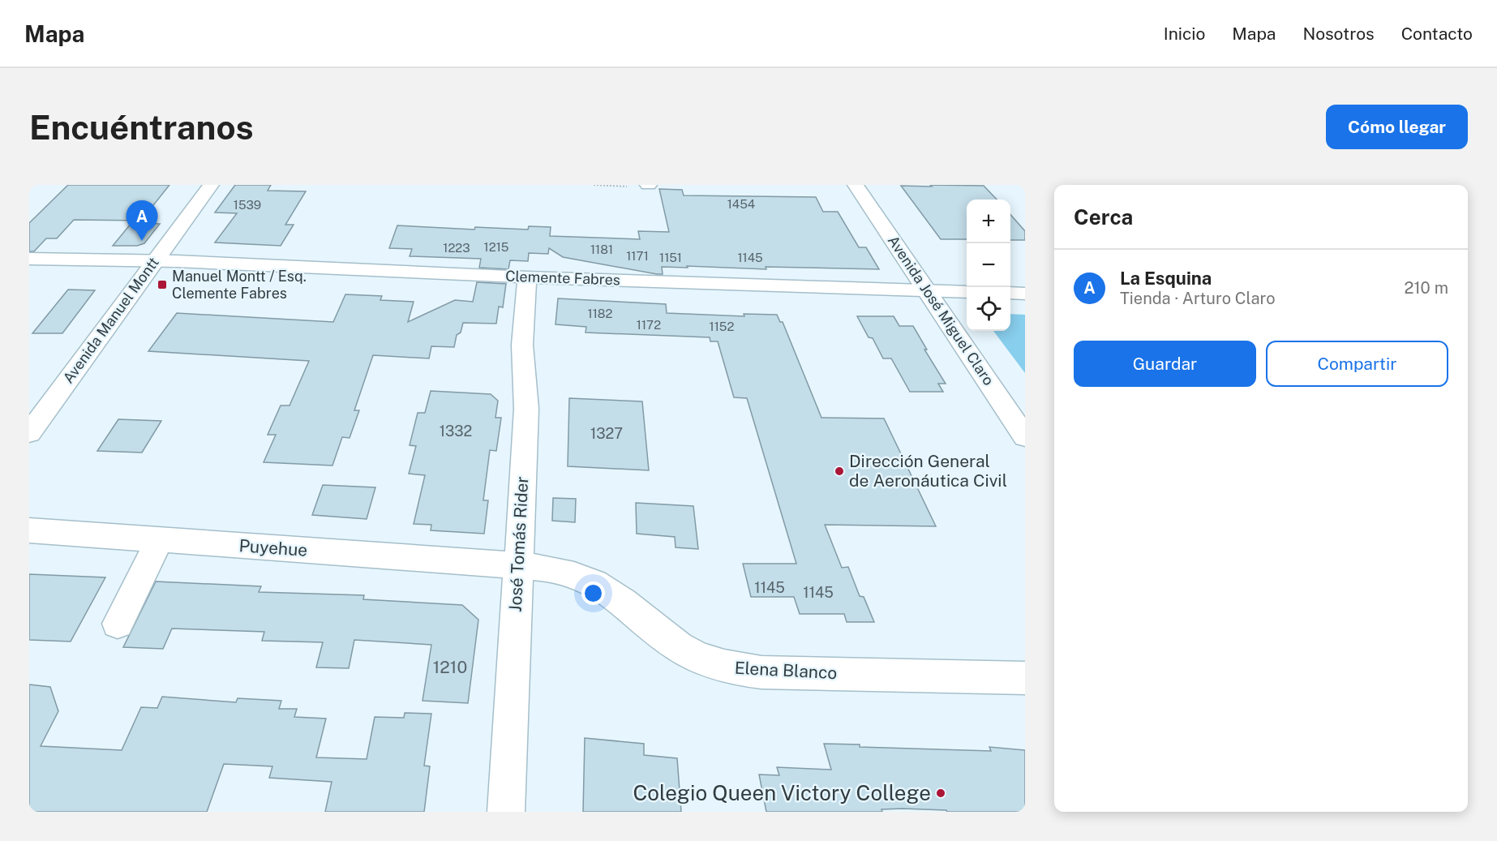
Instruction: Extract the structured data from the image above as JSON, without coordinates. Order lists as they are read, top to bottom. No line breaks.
{"streets":{"street":["Clemente Fabres","Avenida José Miguel Claro","Avenida Manuel Montt","José Tomás Rider","Puyehue","Elena Blanco"]},"crossings":[["Clemente Fabres","Avenida José Miguel Claro"],["Clemente Fabres","Avenida Manuel Montt"],["Clemente Fabres","José Tomás Rider"],["José Tomás Rider","Puyehue"],["José Tomás Rider","Elena Blanco"],["Puyehue","Elena Blanco"]],"places":{"transit":["Manuel Montt / Esq. Clemente Fabres"],"other":["Dirección General de Aeronáutica Civil","Colegio Queen Victory College"]},"house_numbers":["1454","1539","1215","1223","1181","1171","1151","1145","1182","1172","1152","1332","1327","1145","1145","1210"],"page":{"header":"Mapa","nav":["Inicio","Mapa","Nosotros","Contacto"],"buttons":["Cómo llegar",["Guardar","Compartir"]],"title":"Encuéntranos","heading":"Cerca","map_buttons":["+","−"],"pins":"A","list":[{"mark":"A","name":"La Esquina","note":"Tienda · Arturo Claro","value":"210 m"}]}}
